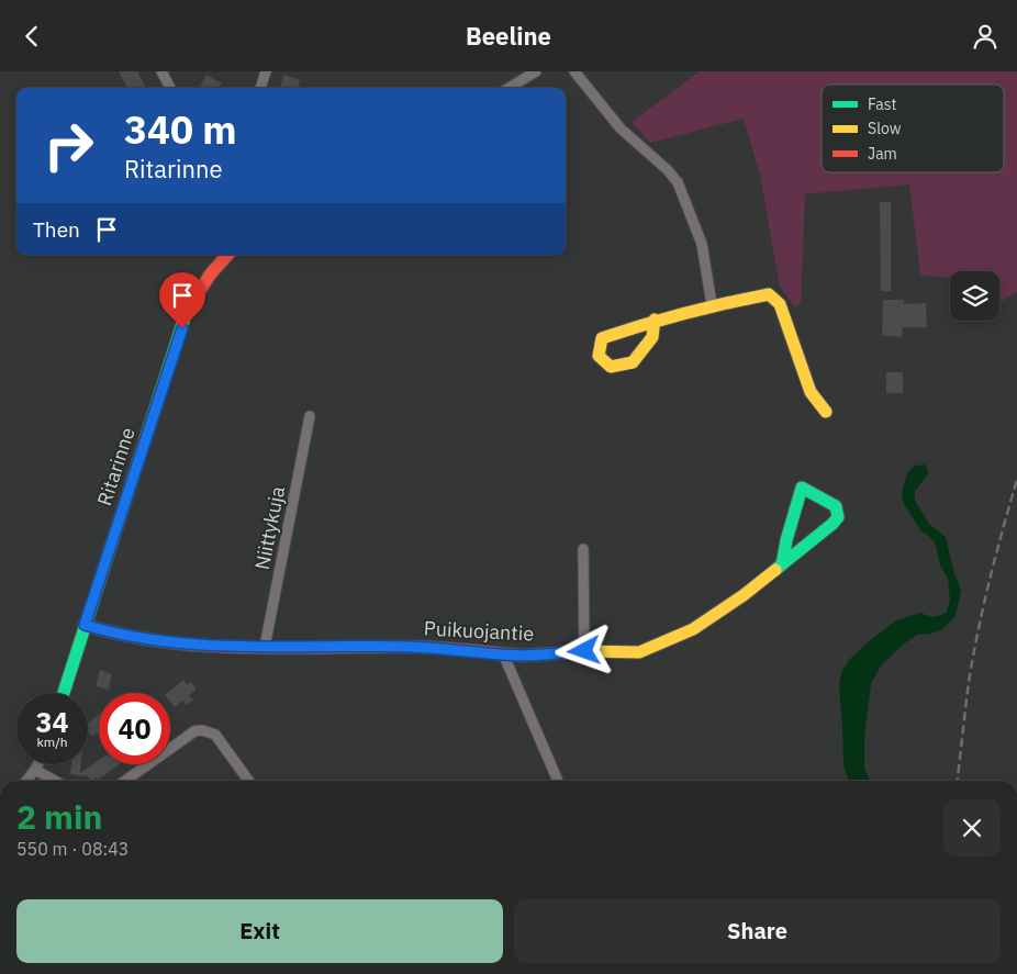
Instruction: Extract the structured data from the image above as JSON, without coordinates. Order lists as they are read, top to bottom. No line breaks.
{"streets":{"street":["Ritarinne","Niittykuja","Puikuojantie"]},"crossings":[["Ritarinne","Puikuojantie"],["Niittykuja","Puikuojantie"]],"legend":["Fast","Slow","Jam"],"page":{"header":"Beeline","turn":["340 m","Ritarinne"],"then":"Then","speed":"34 km/h","limit":"40","heading":["2 min","550 m · 08:43"],"buttons":["Exit","Share"]}}
